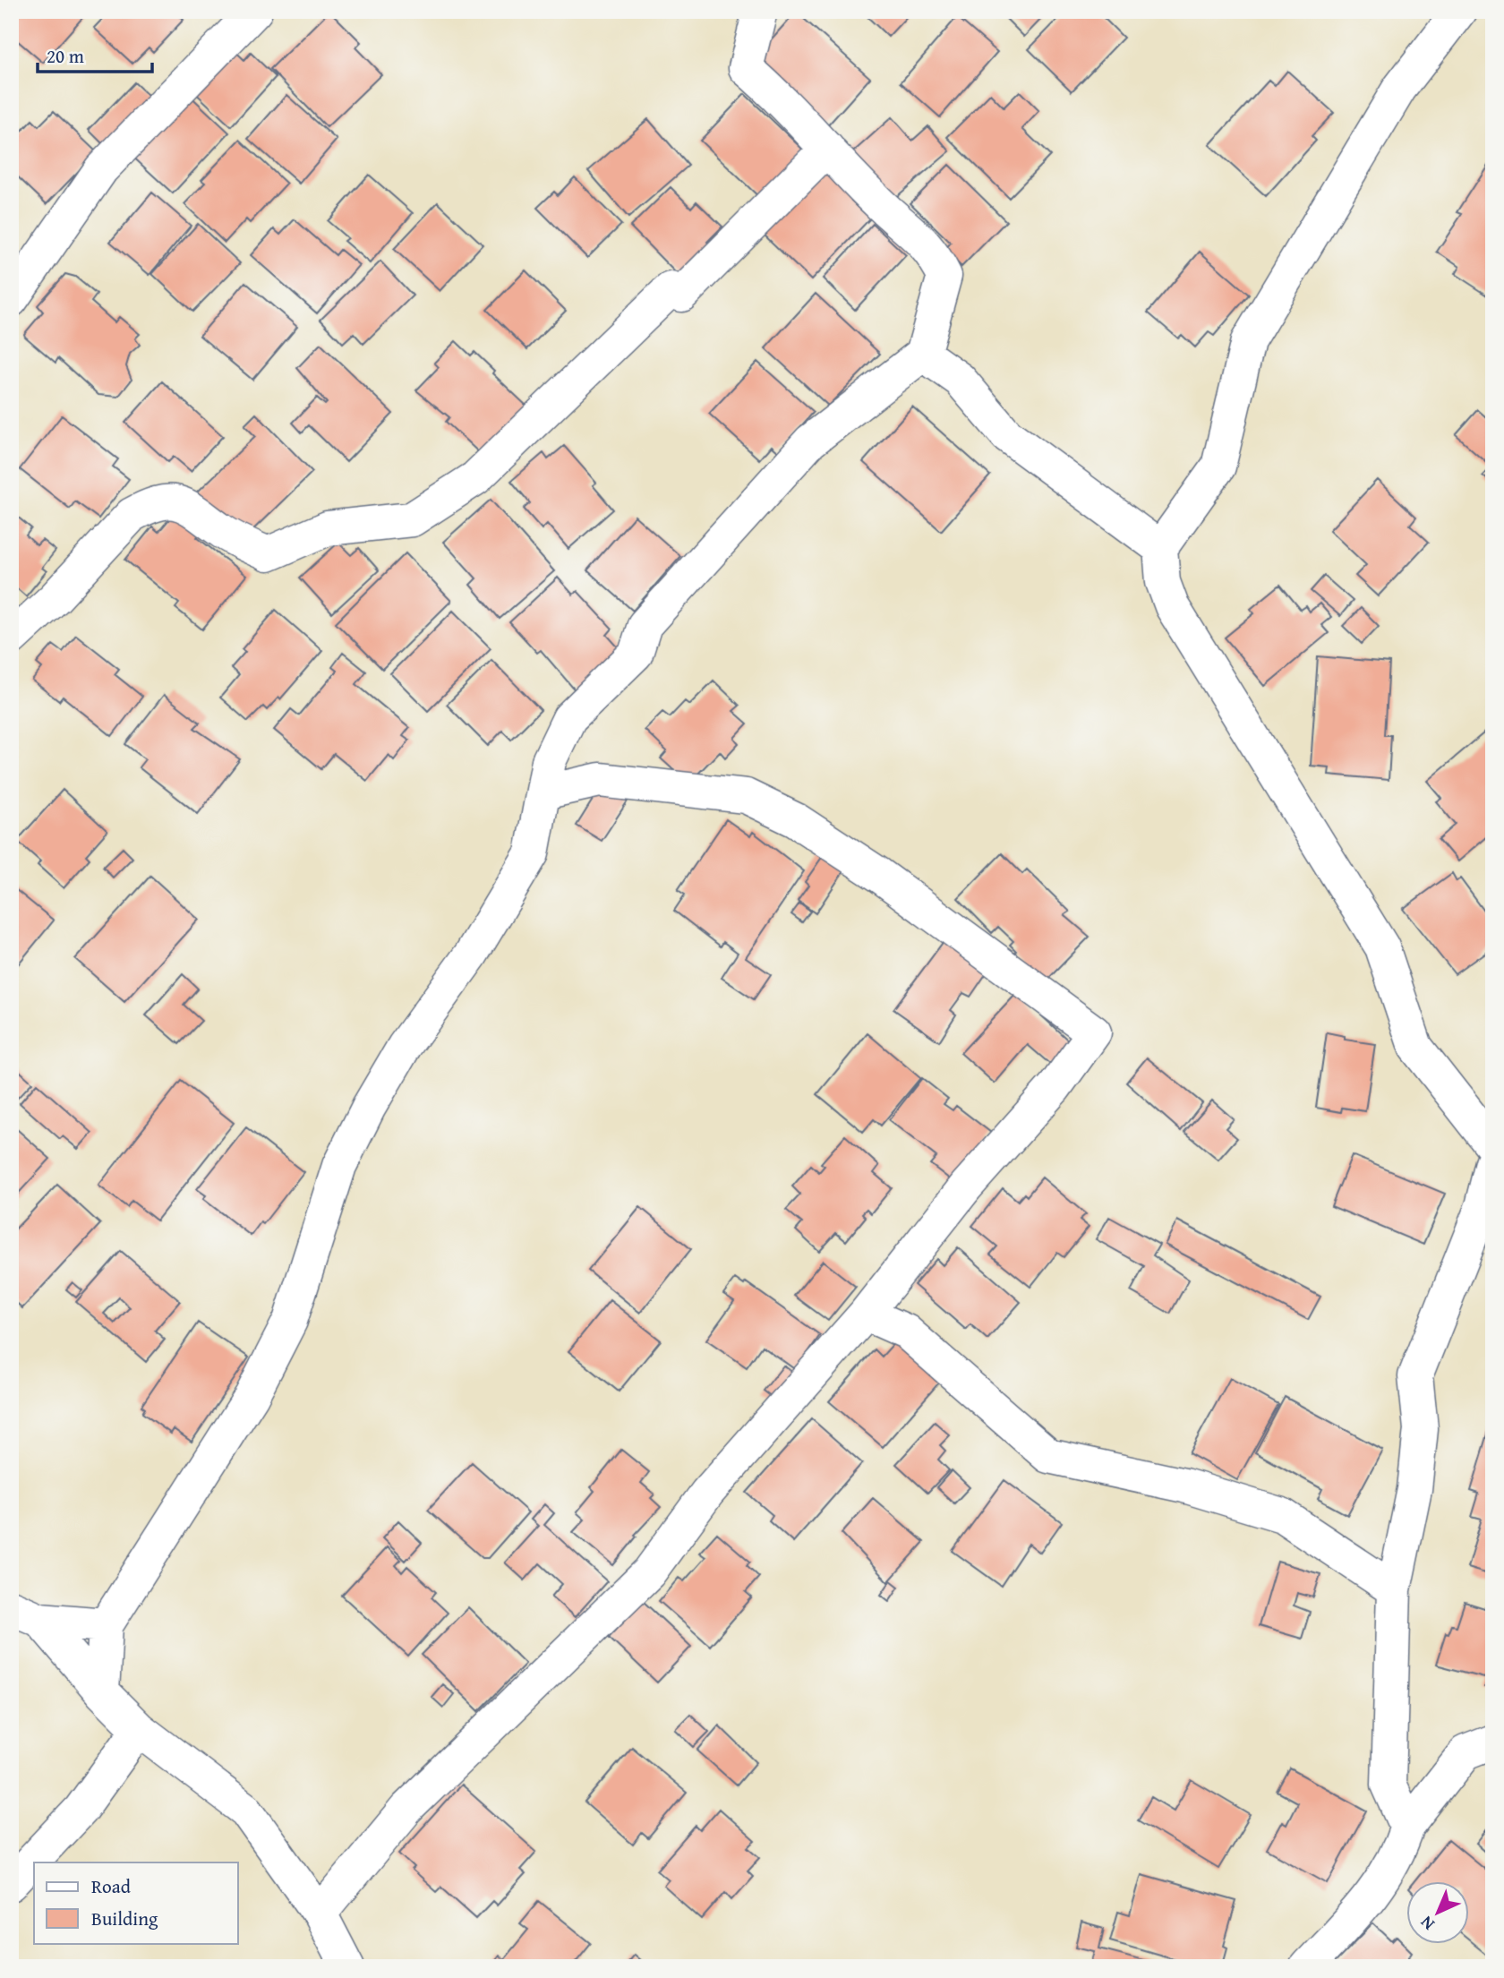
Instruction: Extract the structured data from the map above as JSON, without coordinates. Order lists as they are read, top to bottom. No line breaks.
{"legend":["Road","Building"],"scale_bar":"20 m","north":"bottom left"}
